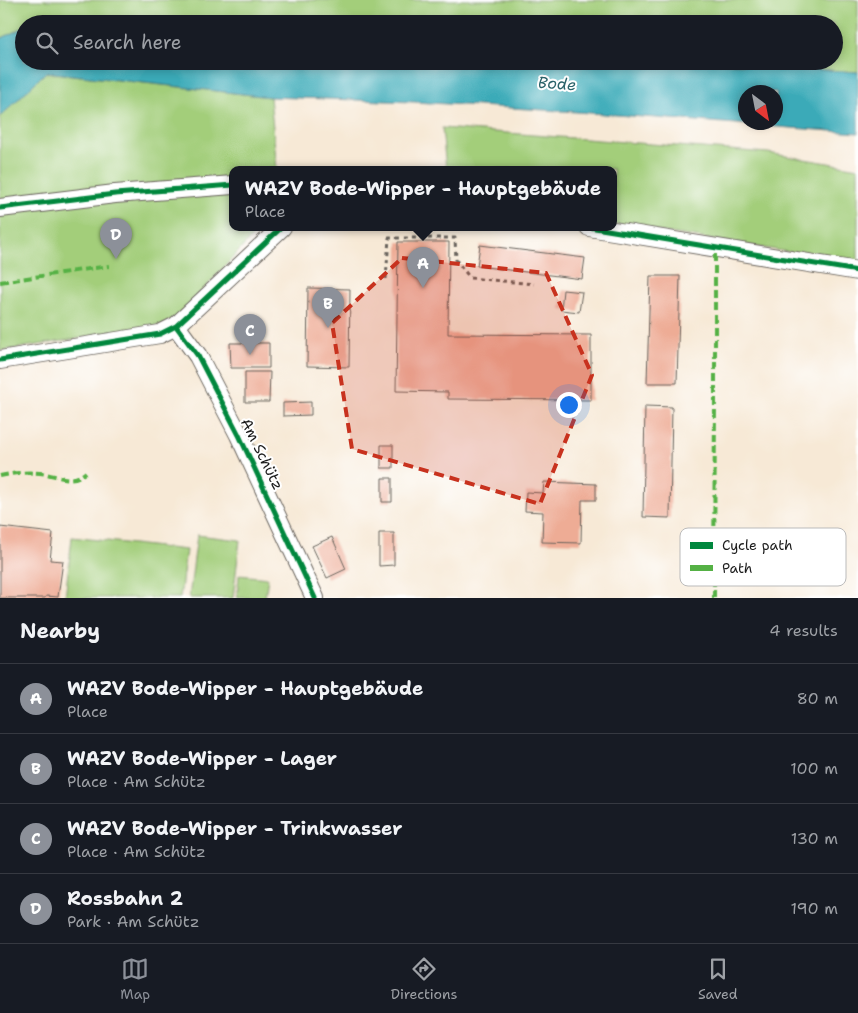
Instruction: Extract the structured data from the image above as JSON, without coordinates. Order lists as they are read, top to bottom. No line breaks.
{"streets":{"street":["Am Schütz"]},"water":["Bode"],"legend":["Cycle path","Path"],"north":"bottom right","page":{"search":"Search here","popup":["WAZV Bode-Wipper - Hauptgebäude","Place"],"pins":["D","A","B","C"],"heading":["Nearby","4 results"],"list":[{"mark":"A","name":"WAZV Bode-Wipper - Hauptgebäude","note":"Place","value":"80 m"},{"mark":"B","name":"WAZV Bode-Wipper - Lager","note":"Place · Am Schütz","value":"100 m"},{"mark":"C","name":"WAZV Bode-Wipper - Trinkwasser","note":"Place · Am Schütz","value":"130 m"},{"mark":"D","name":"Rossbahn 2","note":"Park · Am Schütz","value":"190 m"}],"nav":["Map","Directions","Saved"]}}
